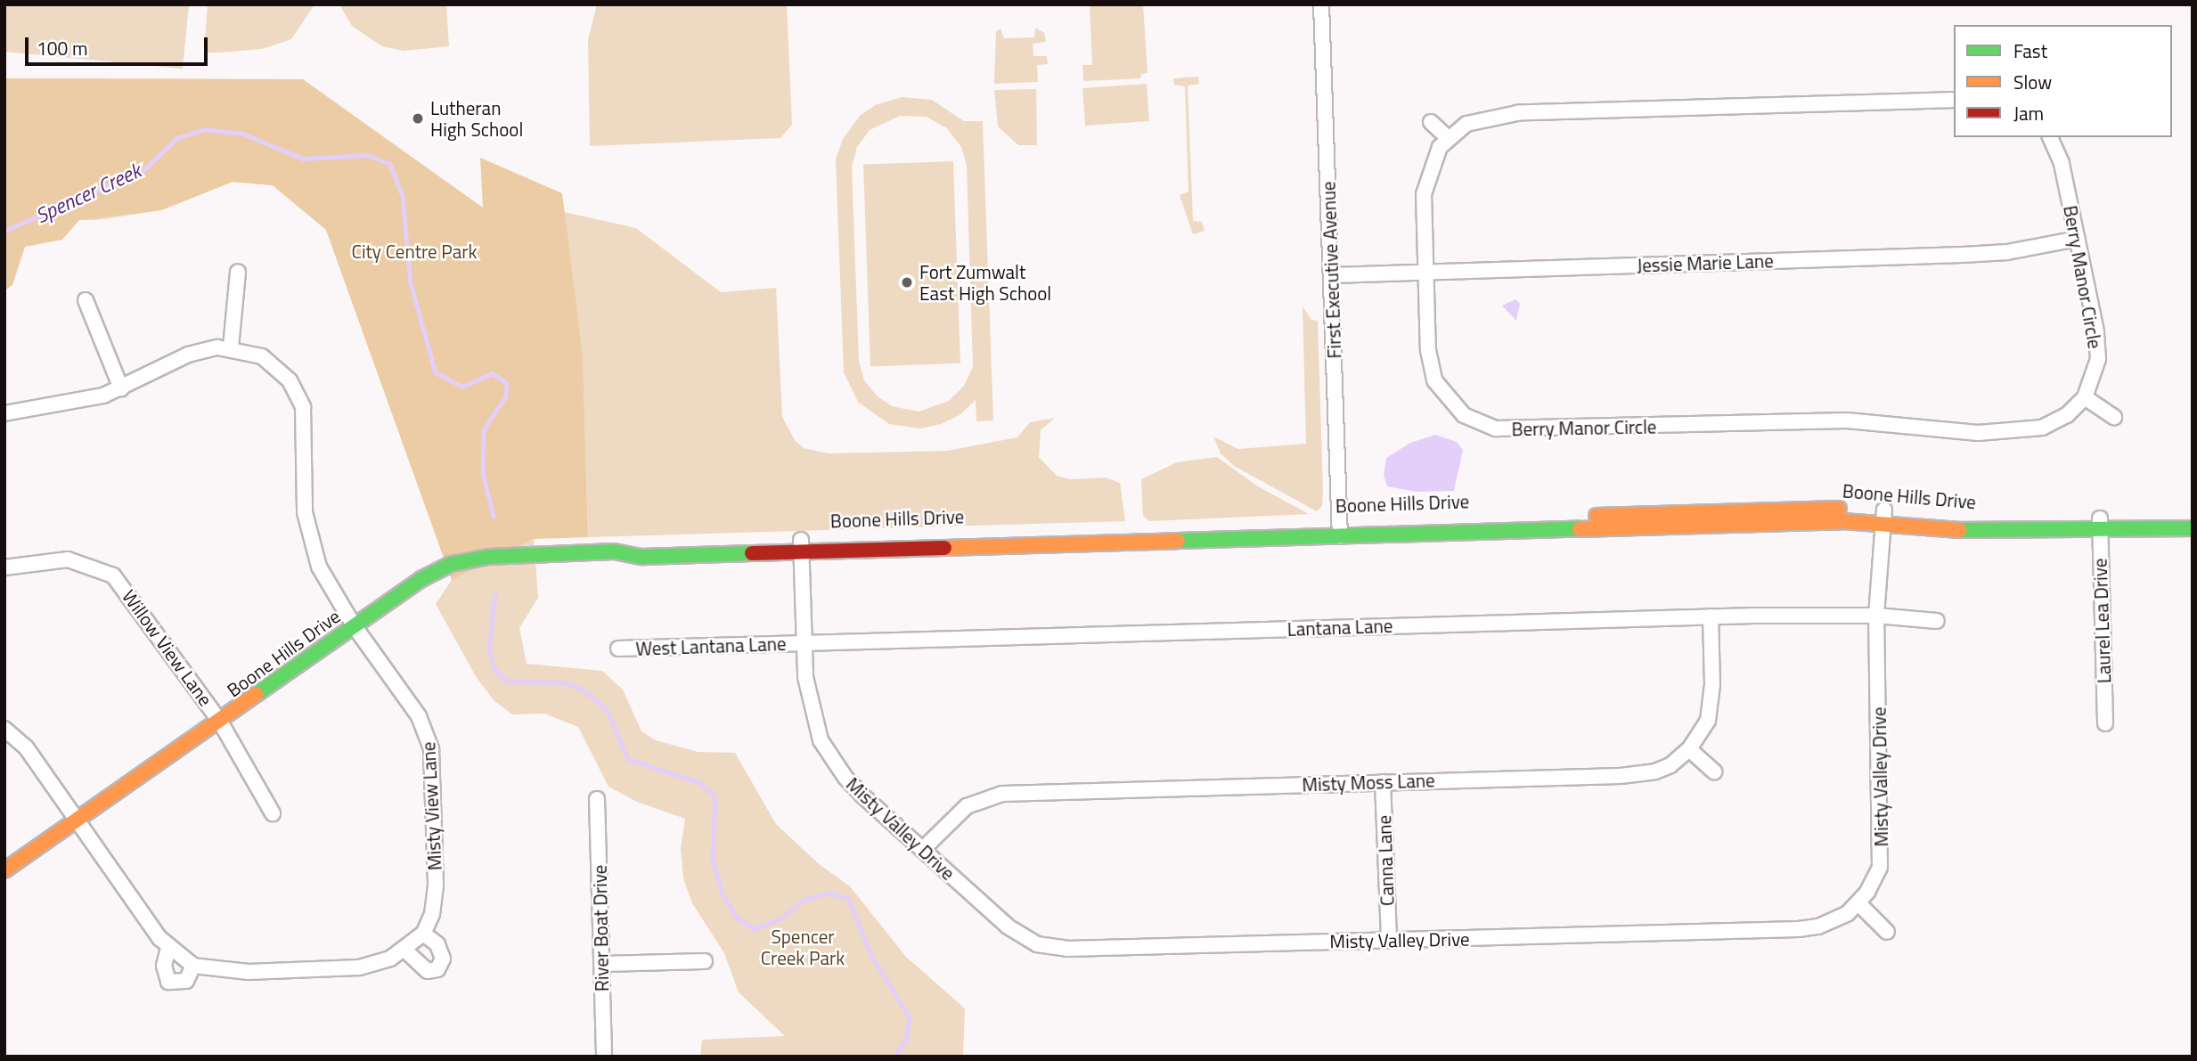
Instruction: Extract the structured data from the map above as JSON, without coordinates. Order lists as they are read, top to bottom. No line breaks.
{"streets":{"street":["Jessie Marie Lane","First Executive Avenue","Berry Manor Circle","Boone Hills Drive","Laurel Lea Drive","Lantana Lane","West Lantana Lane","Willow View Lane","Misty Valley Drive","Misty Moss Lane","Misty View Lane","Canna Lane","River Boat Drive"]},"crossings":[["Jessie Marie Lane","First Executive Avenue"],["Jessie Marie Lane","Berry Manor Circle"],["First Executive Avenue","Boone Hills Drive"],["Boone Hills Drive","Laurel Lea Drive"],["Boone Hills Drive","Willow View Lane"],["Boone Hills Drive","Misty Valley Drive"],["Boone Hills Drive","Misty View Lane"],["Lantana Lane","West Lantana Lane"],["Lantana Lane","Misty Valley Drive"],["Lantana Lane","Misty Moss Lane"],["West Lantana Lane","Misty Valley Drive"],["Misty Valley Drive","Misty Moss Lane"],["Misty Valley Drive","Canna Lane"],["Misty Moss Lane","Canna Lane"]],"water":["Spencer Creek"],"parks":["City Centre Park","Spencer Creek Park"],"places":["Lutheran High School","Fort Zumwalt East High School"],"legend":["Fast","Slow","Jam"],"scale_bar":"100 m"}
